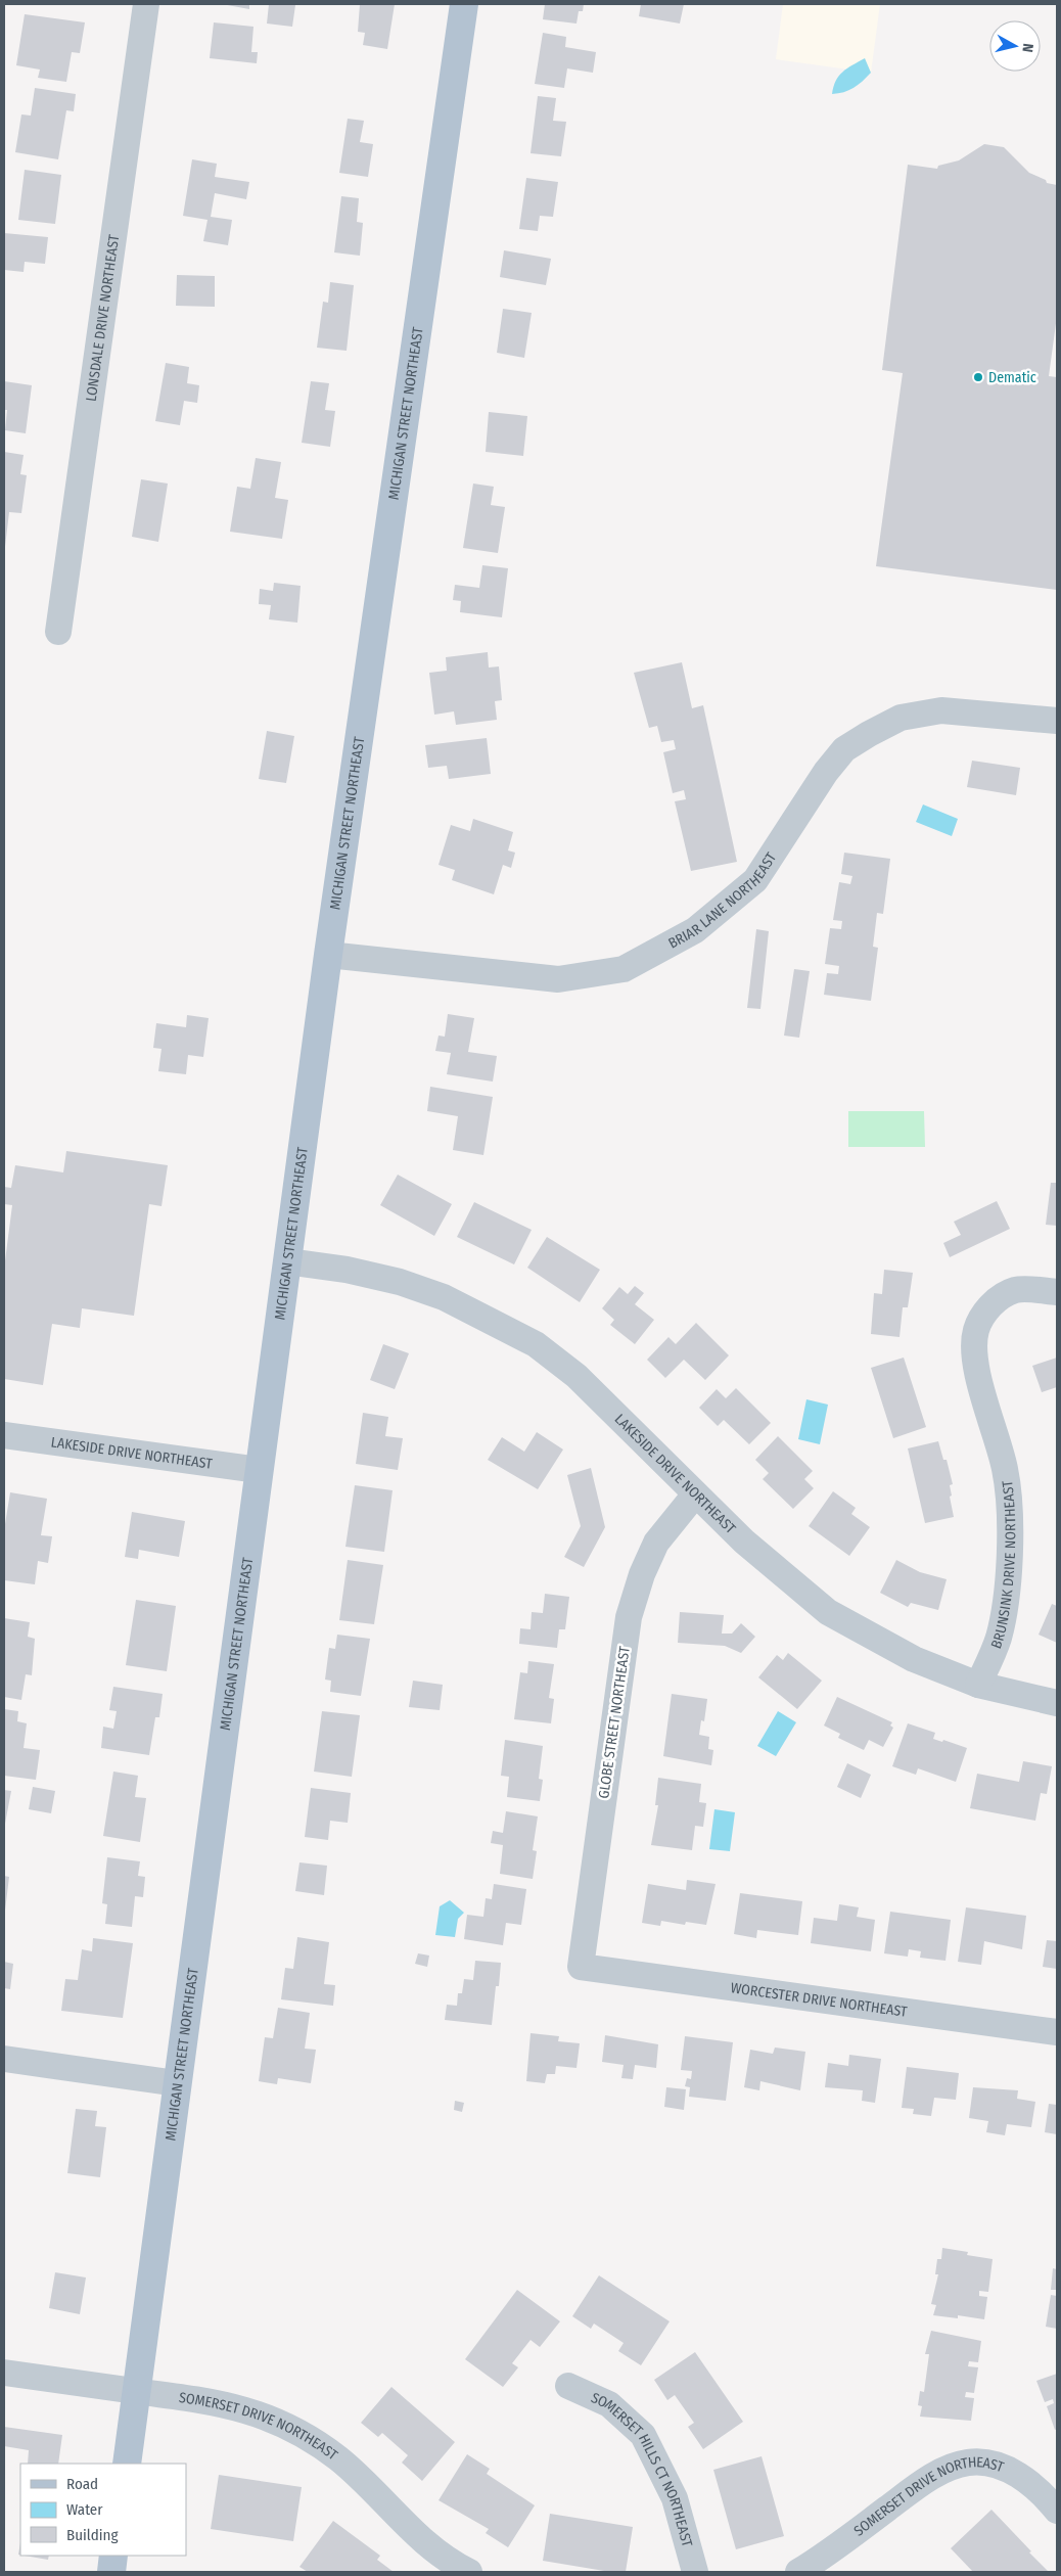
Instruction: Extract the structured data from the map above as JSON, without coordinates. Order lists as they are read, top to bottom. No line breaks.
{"streets":{"main road":["MICHIGAN STREET NORTHEAST"],"street":["LONSDALE DRIVE NORTHEAST","BRIAR LANE NORTHEAST","LAKESIDE DRIVE NORTHEAST","BRUNSINK DRIVE NORTHEAST","GLOBE STREET NORTHEAST","WORCESTER DRIVE NORTHEAST","SOMERSET DRIVE NORTHEAST","SOMERSET HILLS CT NORTHEAST"]},"crossings":[["MICHIGAN STREET NORTHEAST","BRIAR LANE NORTHEAST"],["MICHIGAN STREET NORTHEAST","LAKESIDE DRIVE NORTHEAST"],["MICHIGAN STREET NORTHEAST","SOMERSET DRIVE NORTHEAST"],["LAKESIDE DRIVE NORTHEAST","BRUNSINK DRIVE NORTHEAST"],["LAKESIDE DRIVE NORTHEAST","GLOBE STREET NORTHEAST"],["GLOBE STREET NORTHEAST","WORCESTER DRIVE NORTHEAST"]],"places":["Dematic"],"legend":["Road","Water","Building"],"north":"right"}
